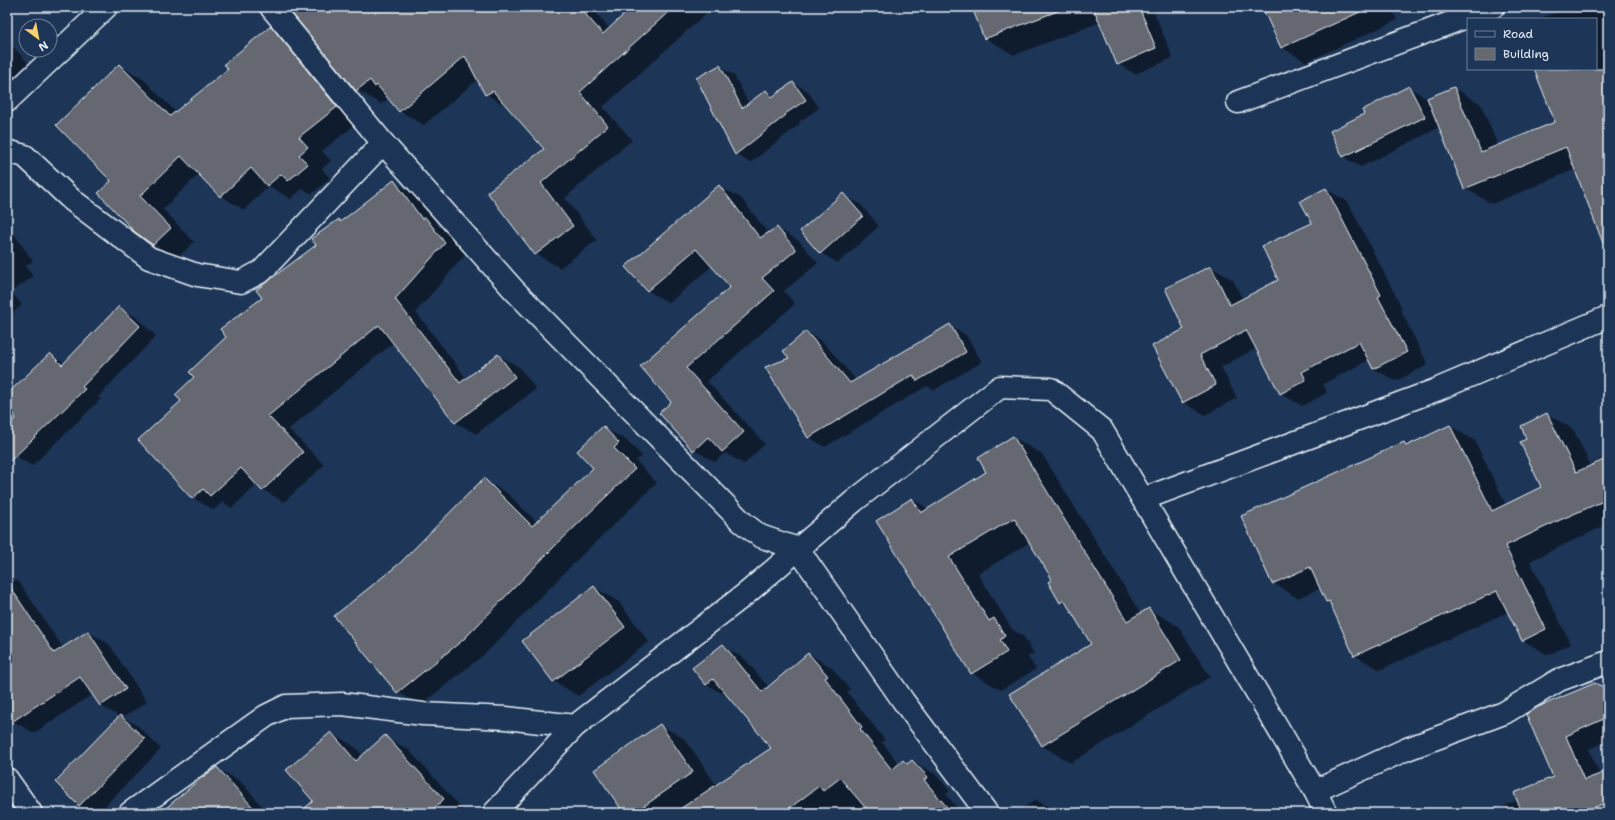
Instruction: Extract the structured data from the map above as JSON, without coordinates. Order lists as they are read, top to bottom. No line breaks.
{"legend":["Road","Building"],"north":"bottom right"}
